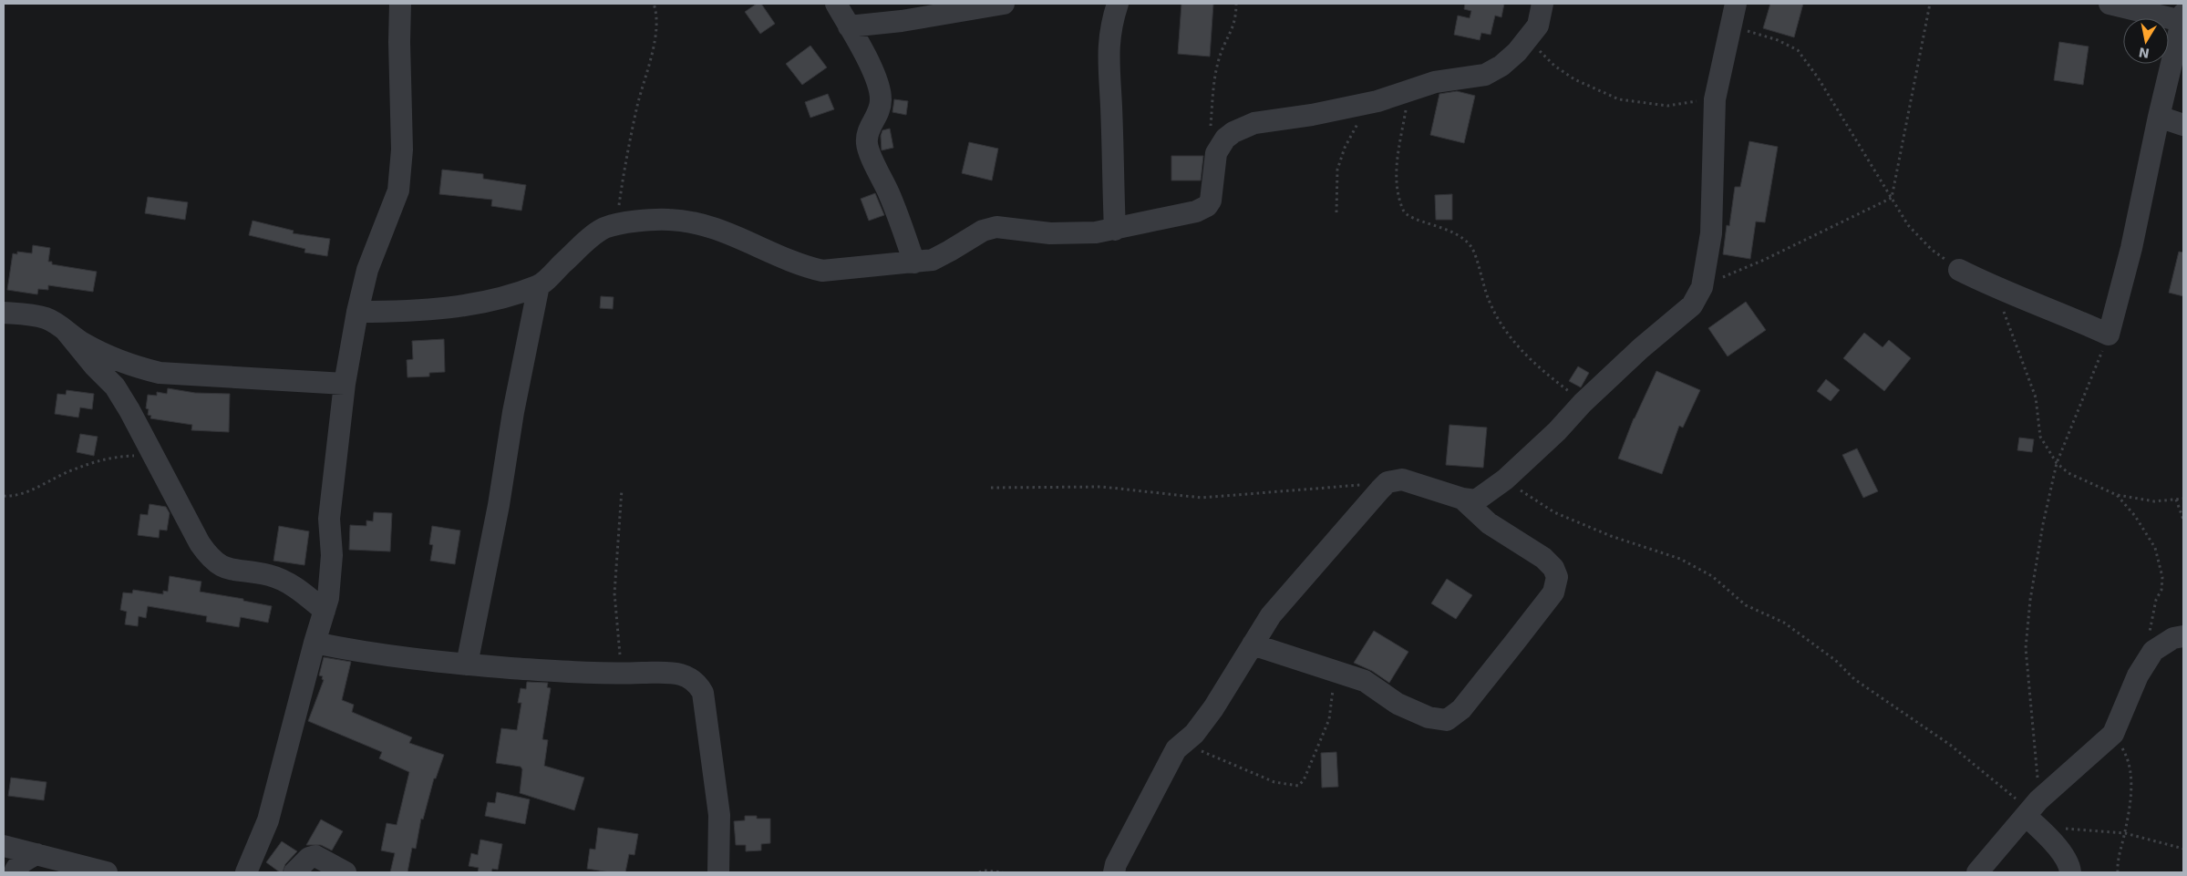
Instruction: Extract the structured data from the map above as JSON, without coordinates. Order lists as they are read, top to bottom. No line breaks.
{"north":"bottom"}
